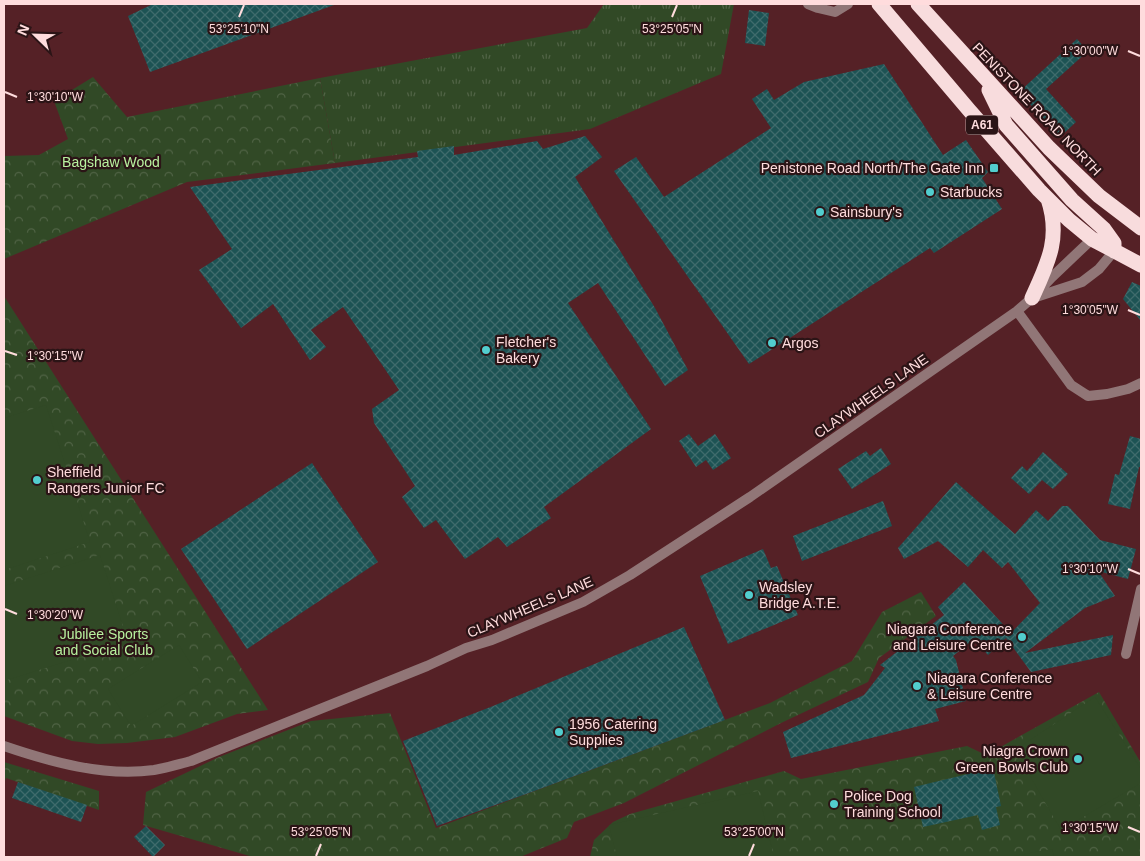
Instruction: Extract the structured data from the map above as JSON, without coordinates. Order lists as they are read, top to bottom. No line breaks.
{"streets":{"highway":["PENISTONE ROAD NORTH","A61"],"street":["CLAYWHEELS LANE"]},"crossings":[["A61","CLAYWHEELS LANE"]],"parks":["Bagshaw Wood","Jubilee Sports and Social Club"],"places":{"transit":["Penistone Road North/The Gate Inn"],"other":["Starbucks","Sainsbury's","Argos","Fletcher's Bakery","Sheffield Rangers Junior FC","Wadsley Bridge A.T.E.","Niagara Conference and Leisure Centre","Niagara Conference & Leisure Centre","1956 Catering Supplies","Niagra Crown Green Bowls Club","Police Dog Training School"]},"north":"top left","coordinates":["53°25'10\"N","53°25'05\"N","1°30'00\"W","1°30'10\"W","1°30'05\"W","1°30'15\"W","1°30'20\"W","53°25'00\"N"]}
